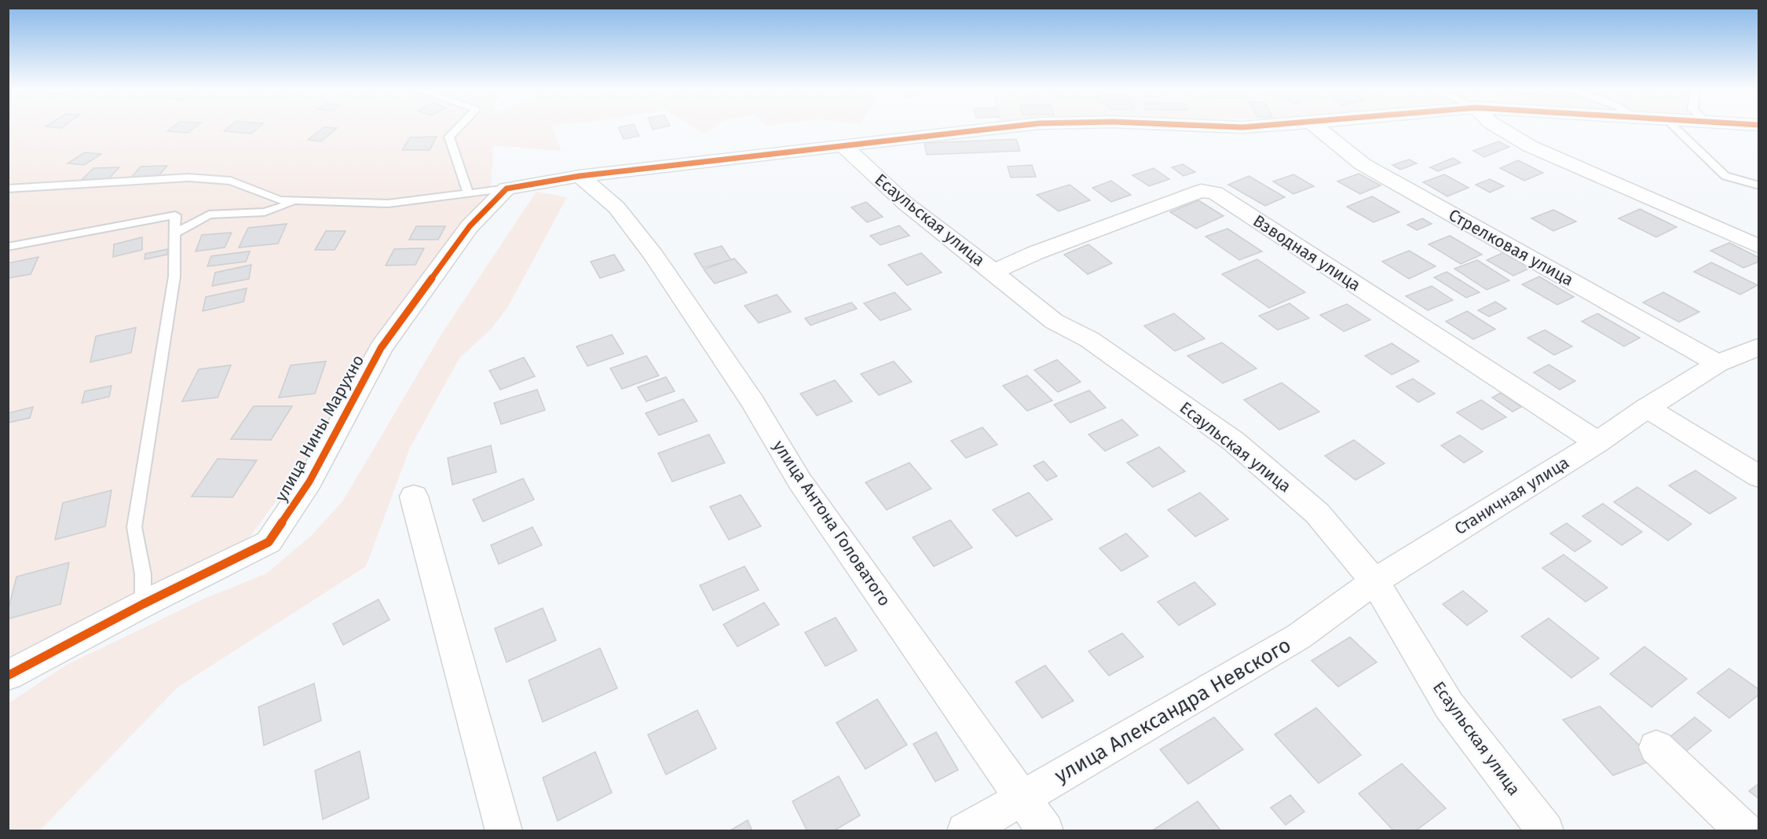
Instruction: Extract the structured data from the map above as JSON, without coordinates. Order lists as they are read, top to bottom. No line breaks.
{"streets":{"street":["Есаульская улица","Стрелковая улица","Взводная улица","улица Нины Марухно","Станичная улица","улица Антона Головатого","улица Александра Невского"]},"crossings":[["Есаульская улица","Взводная улица"],["Есаульская улица","Станичная улица"],["Есаульская улица","улица Александра Невского"],["Стрелковая улица","Станичная улица"],["Взводная улица","Станичная улица"],["Станичная улица","улица Александра Невского"],["улица Антона Головатого","улица Александра Невского"]]}
